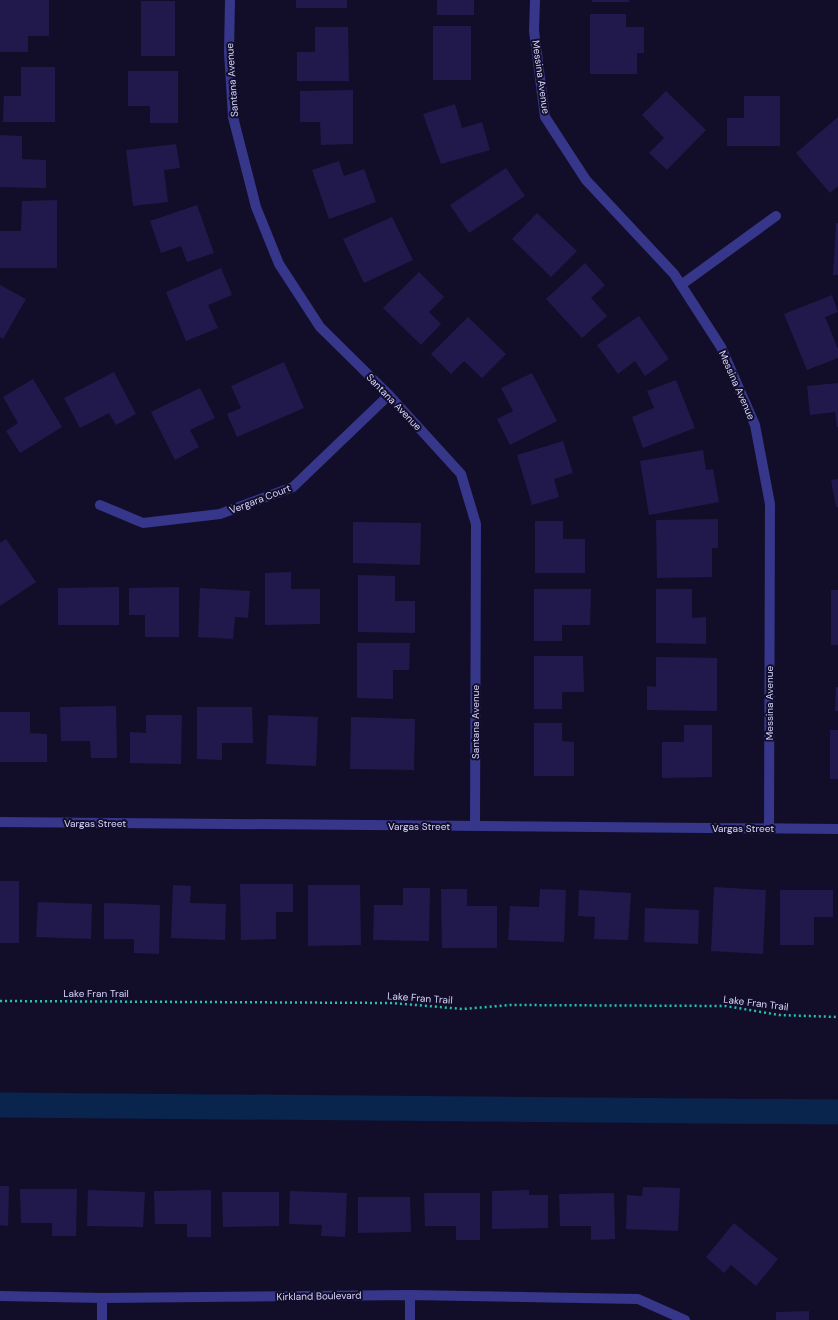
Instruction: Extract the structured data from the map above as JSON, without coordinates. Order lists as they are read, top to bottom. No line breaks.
{"streets":{"street":["Messina Avenue","Santana Avenue","Vergara Court","Vargas Street","Kirkland Boulevard"],"path":["Lake Fran Trail"]},"crossings":[["Messina Avenue","Vargas Street"],["Santana Avenue","Vergara Court"],["Santana Avenue","Vargas Street"]]}
